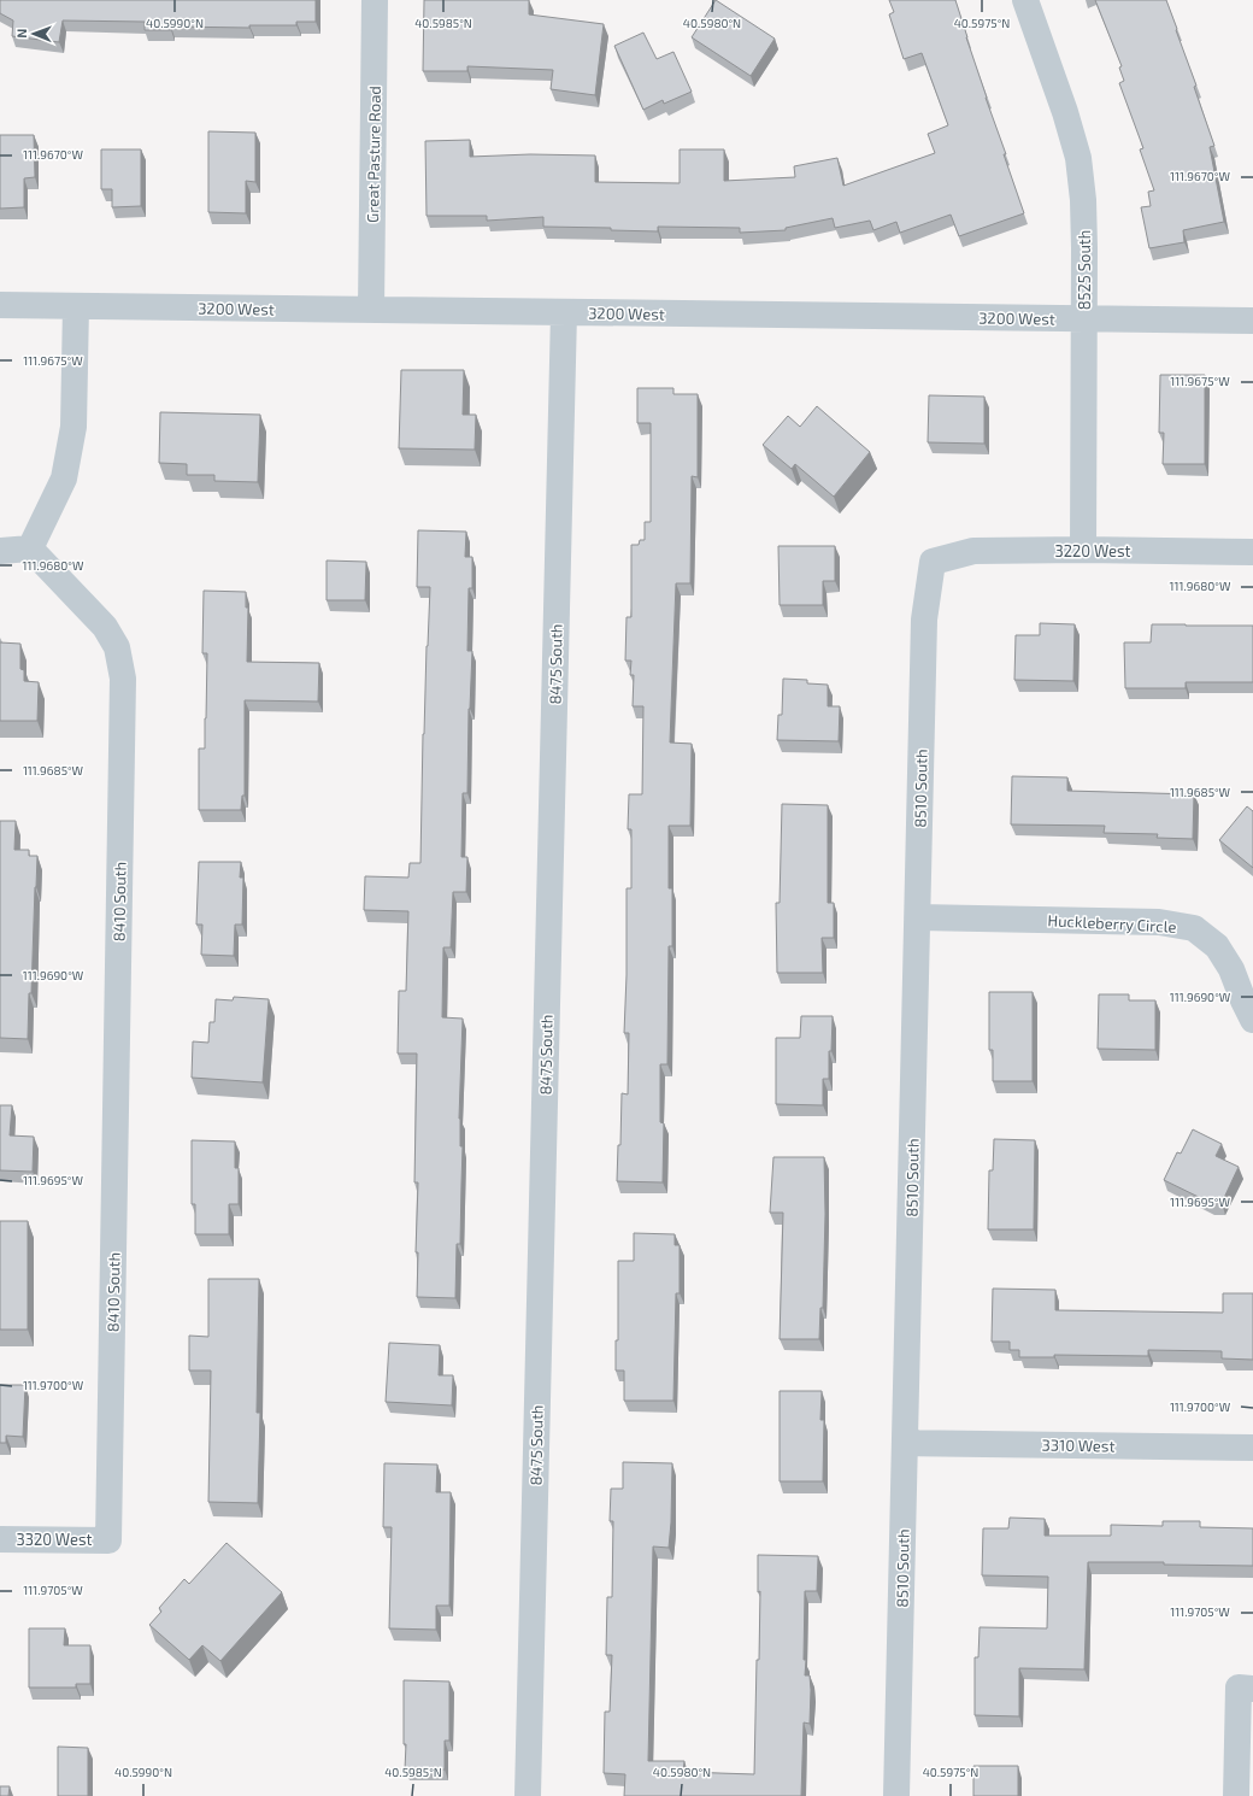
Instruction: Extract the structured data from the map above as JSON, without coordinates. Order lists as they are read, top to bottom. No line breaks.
{"streets":{"street":["Great Pasture Road","8525 South","3200 West","3220 West","8475 South","8510 South","8410 South","Huckleberry Circle","3310 West","3320 West"]},"crossings":[["Great Pasture Road","3200 West"],["8525 South","3200 West"],["8525 South","3220 West"],["3200 West","8475 South"],["3220 West","8510 South"],["8510 South","Huckleberry Circle"],["8510 South","3310 West"],["8410 South","3320 West"]],"north":"left","coordinates":["40.5990°N","40.5985°N","40.5980°N","40.5975°N","111.9670°W","111.9675°W","111.9680°W","111.9685°W","111.9690°W","111.9695°W","111.9700°W","111.9705°W"]}
